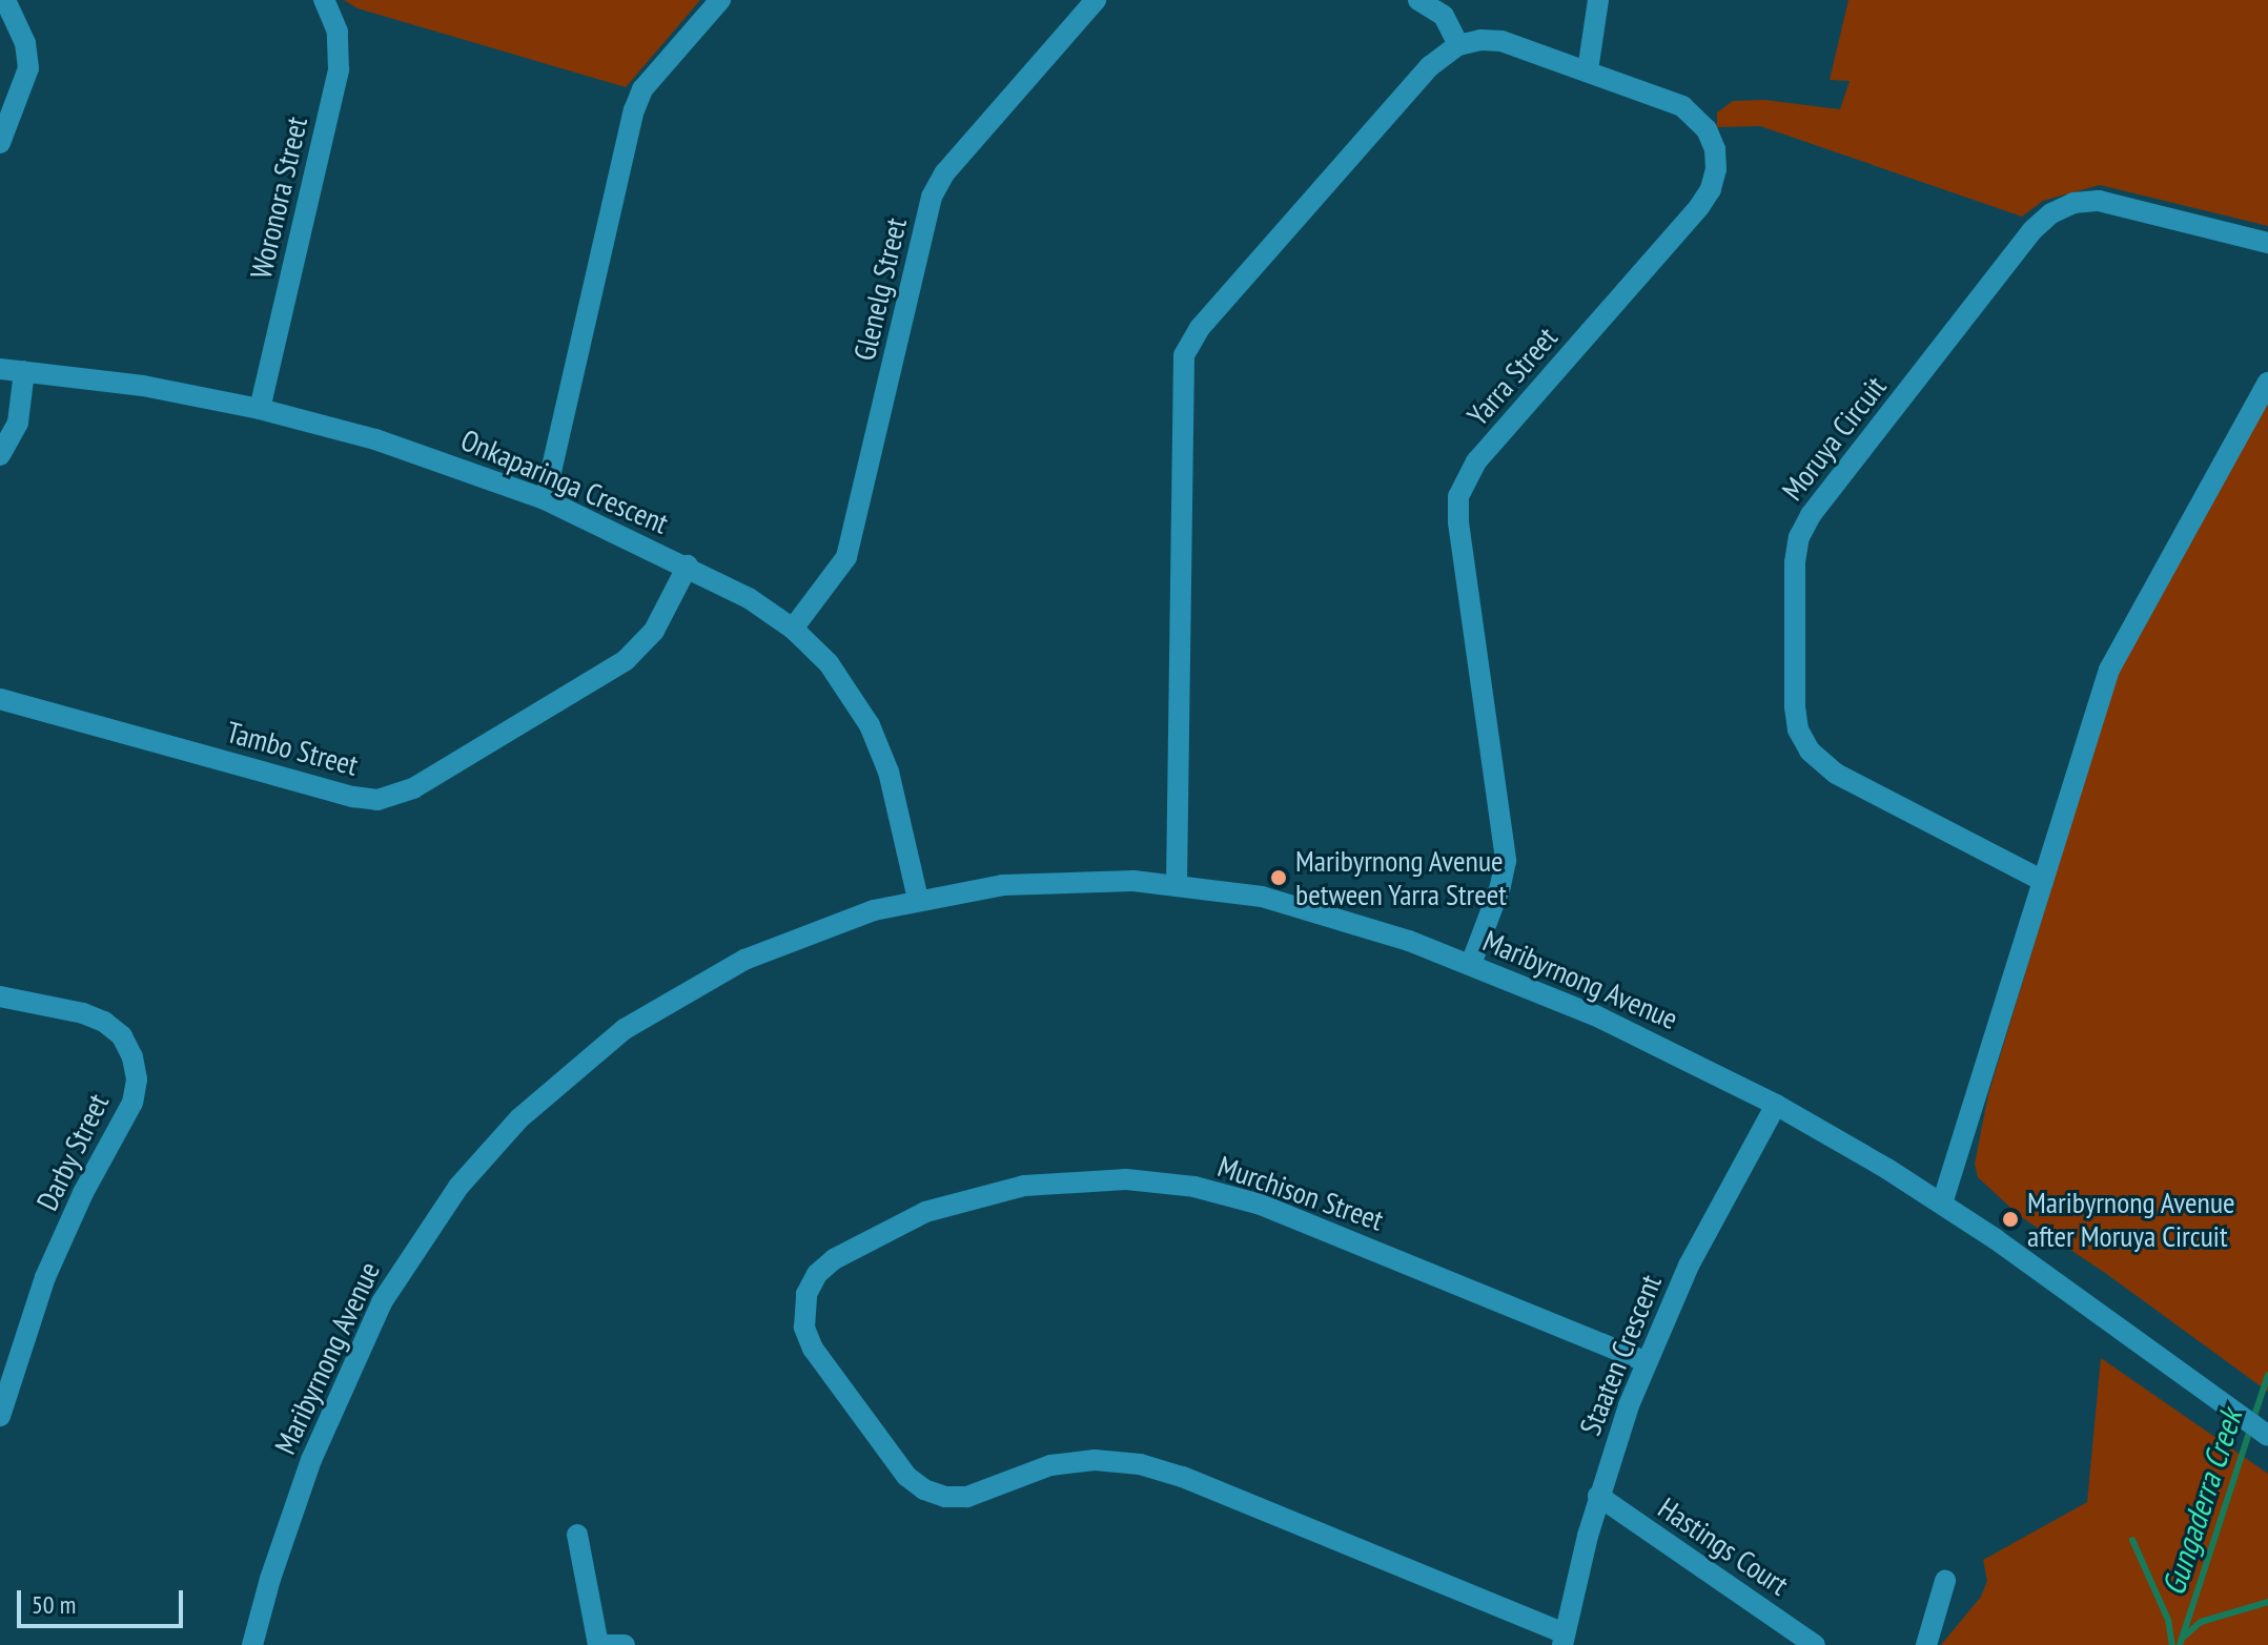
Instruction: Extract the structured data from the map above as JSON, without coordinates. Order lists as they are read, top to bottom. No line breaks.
{"streets":{"street":["Woronora Street","Glenelg Street","Yarra Street","Moruya Circuit","Onkaparinga Crescent","Tambo Street","Maribyrnong Avenue","Darby Street","Murchison Street","Staaten Crescent","Hastings Court"]},"crossings":[["Woronora Street","Onkaparinga Crescent"],["Glenelg Street","Onkaparinga Crescent"],["Yarra Street","Maribyrnong Avenue"],["Onkaparinga Crescent","Tambo Street"],["Onkaparinga Crescent","Maribyrnong Avenue"],["Maribyrnong Avenue","Staaten Crescent"],["Murchison Street","Staaten Crescent"],["Staaten Crescent","Hastings Court"]],"water":["Gungaderra Creek"],"places":["Maribyrnong Avenue between Yarra Street","Maribyrnong Avenue after Moruya Circuit"],"scale_bar":"50 m"}
